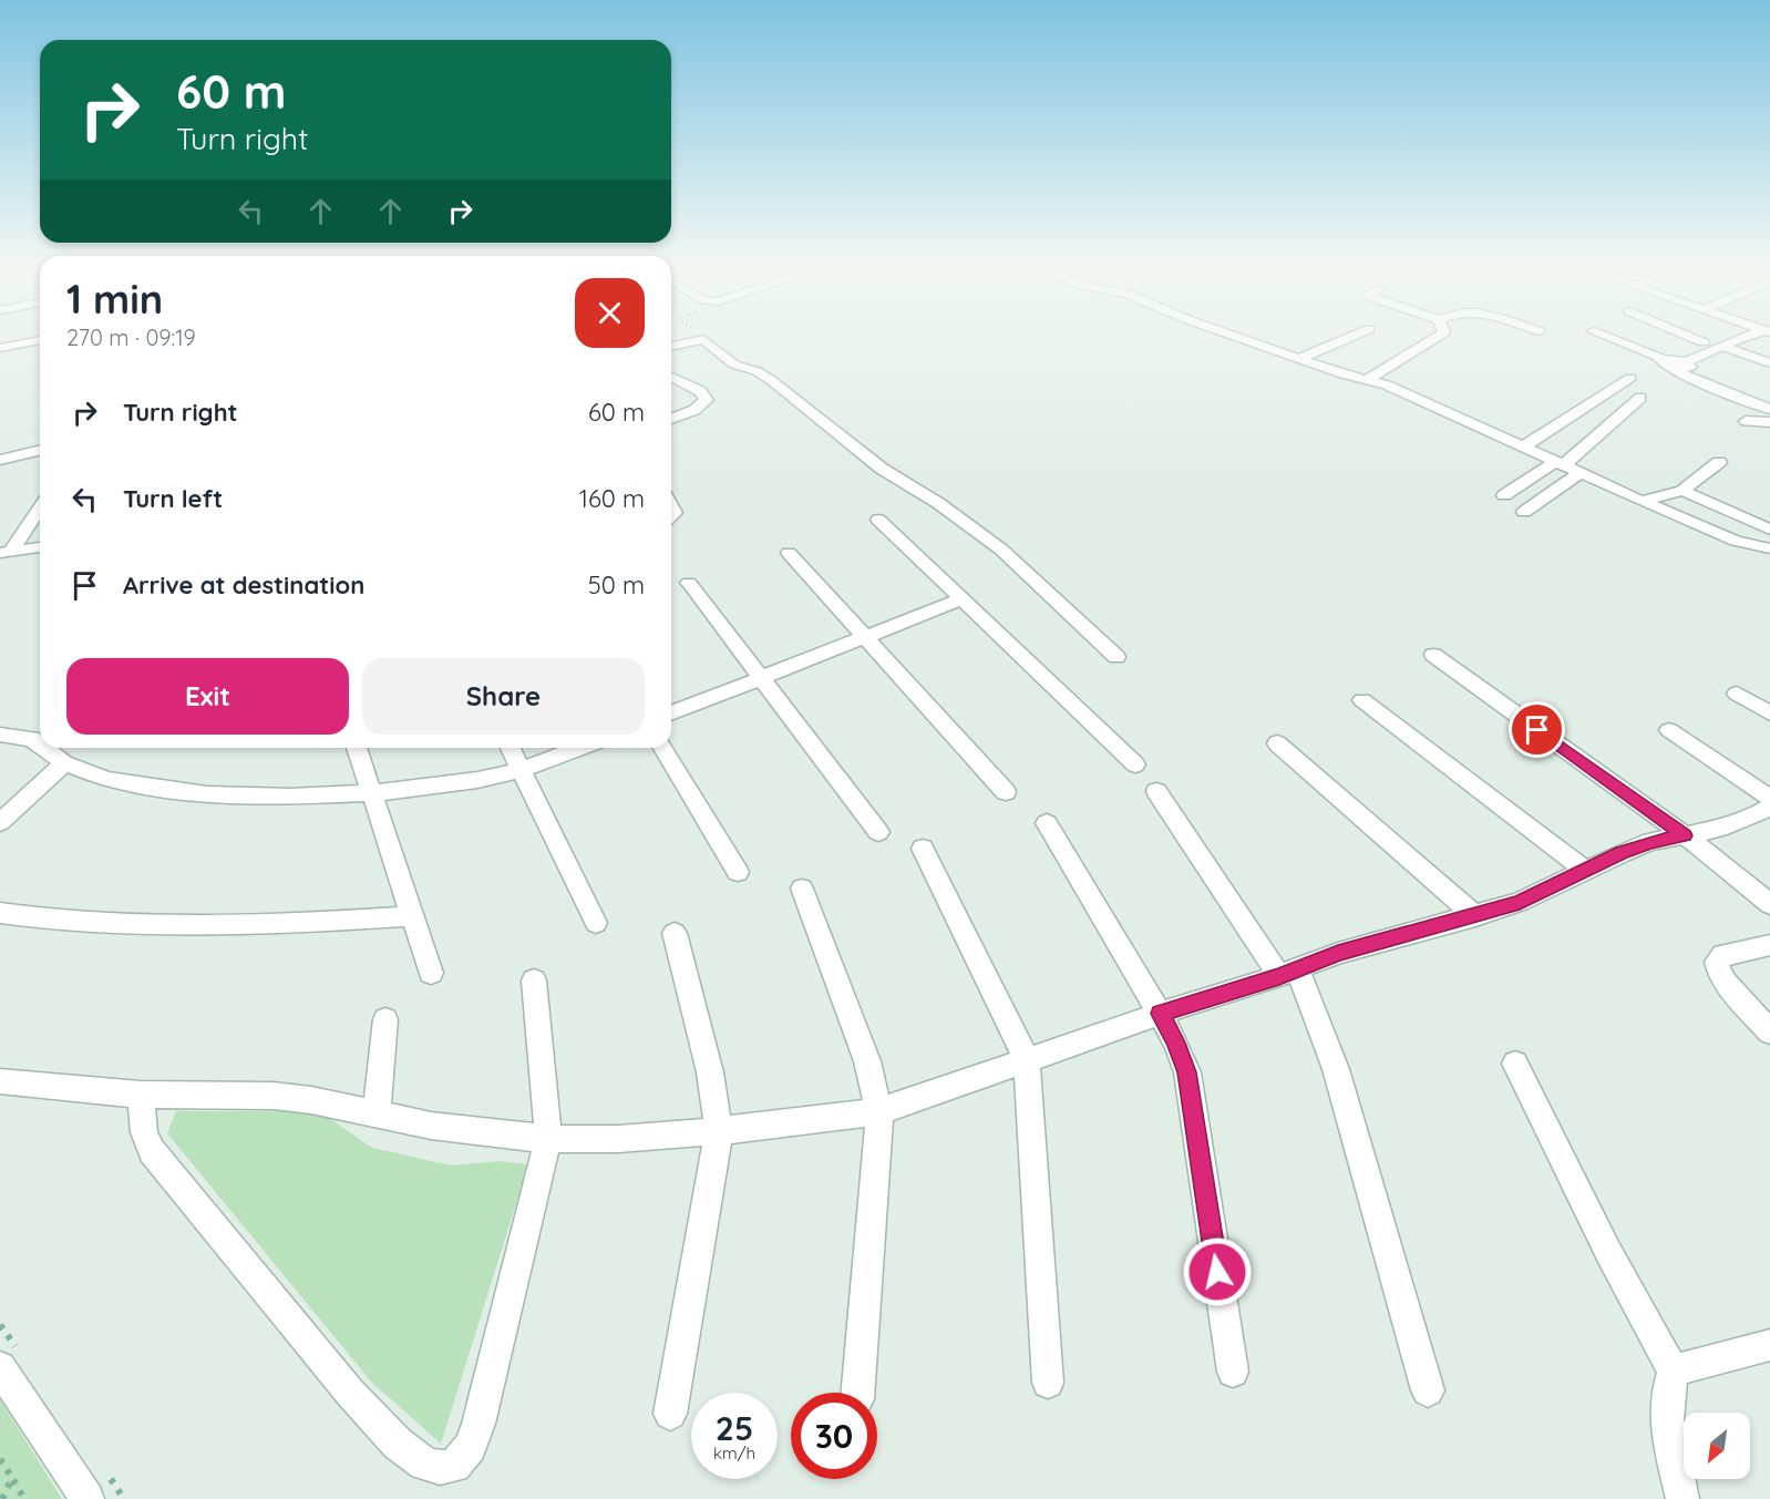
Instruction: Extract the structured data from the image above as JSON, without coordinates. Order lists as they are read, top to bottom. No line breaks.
{"north":"bottom left","page":{"turn":["60 m","Turn right"],"heading":["1 min","270 m · 09:19"],"list":[{"name":"Turn right","value":"60 m"},{"name":"Turn left","value":"160 m"},{"name":"Arrive at destination","value":"50 m"}],"buttons":["Exit","Share"],"speed":"25 km/h","limit":"30"}}
